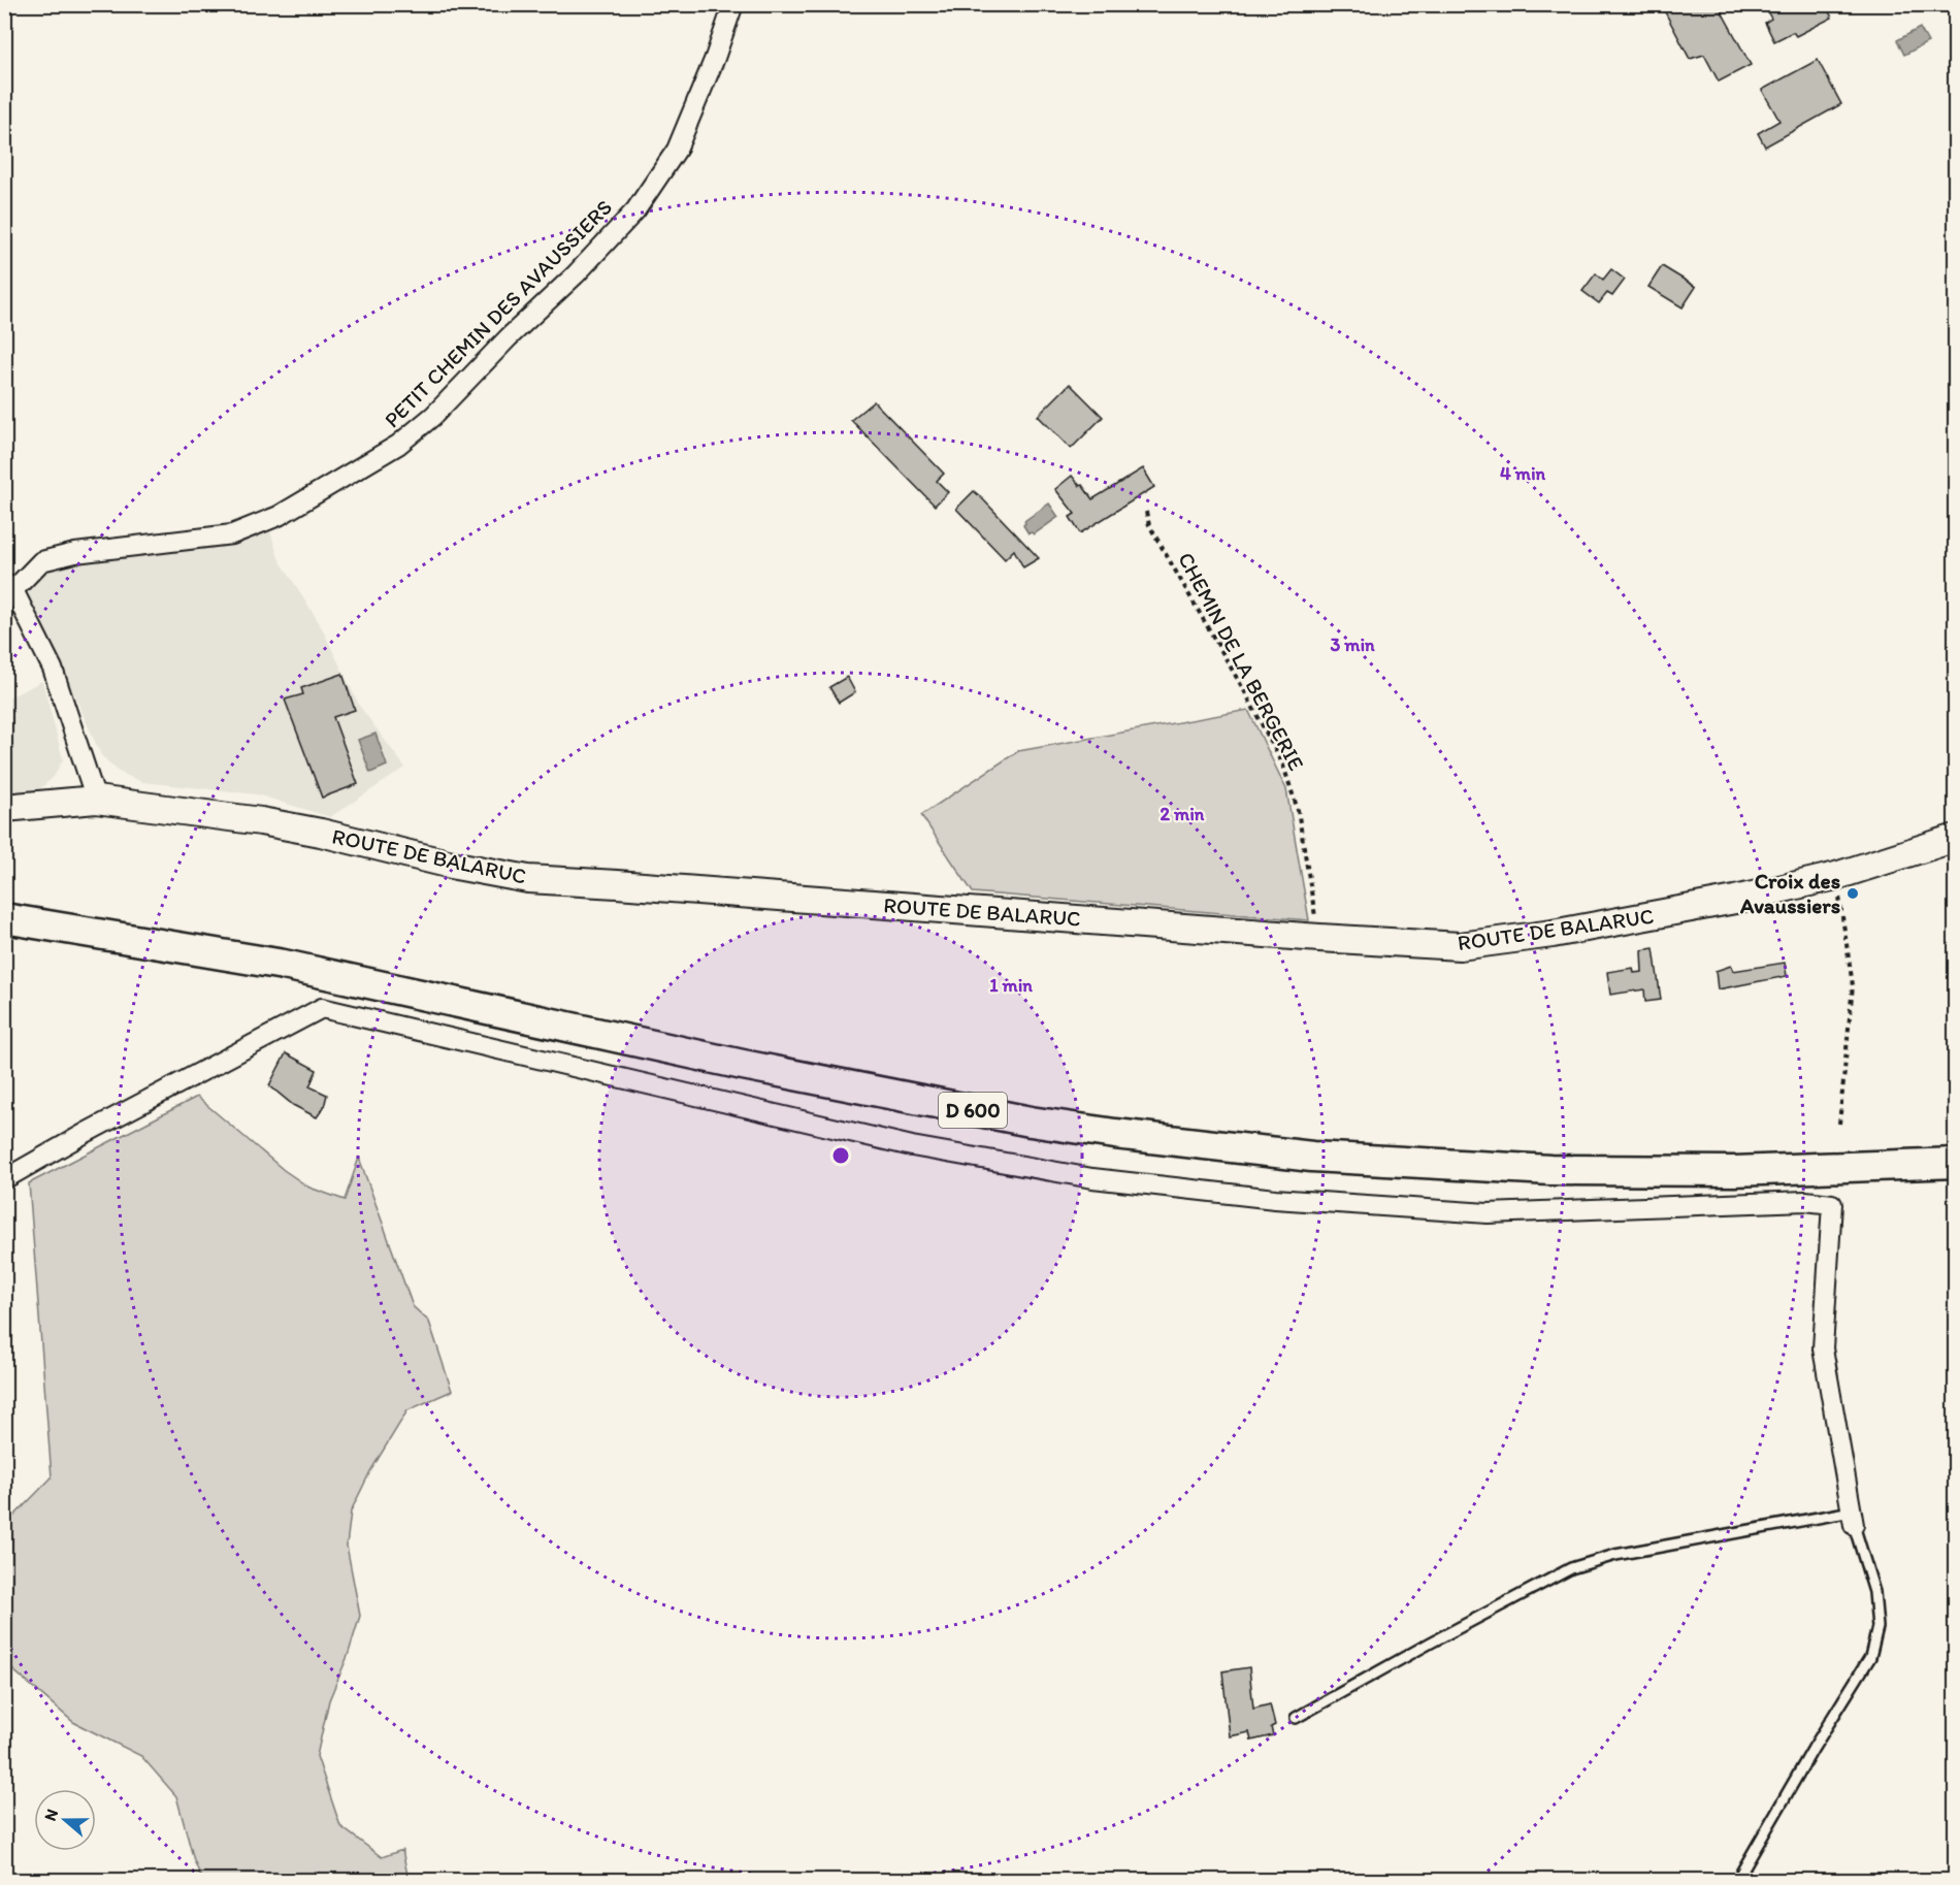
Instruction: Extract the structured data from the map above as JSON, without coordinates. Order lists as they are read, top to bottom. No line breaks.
{"streets":{"main road":["D 600"],"street":["PETIT CHEMIN DES AVAUSSIERS","ROUTE DE BALARUC"],"path":["CHEMIN DE LA BERGERIE"]},"crossings":[["CHEMIN DE LA BERGERIE","ROUTE DE BALARUC"]],"places":["Croix des Avaussiers"],"north":"left","rings":["4 min","3 min","2 min","1 min"]}
